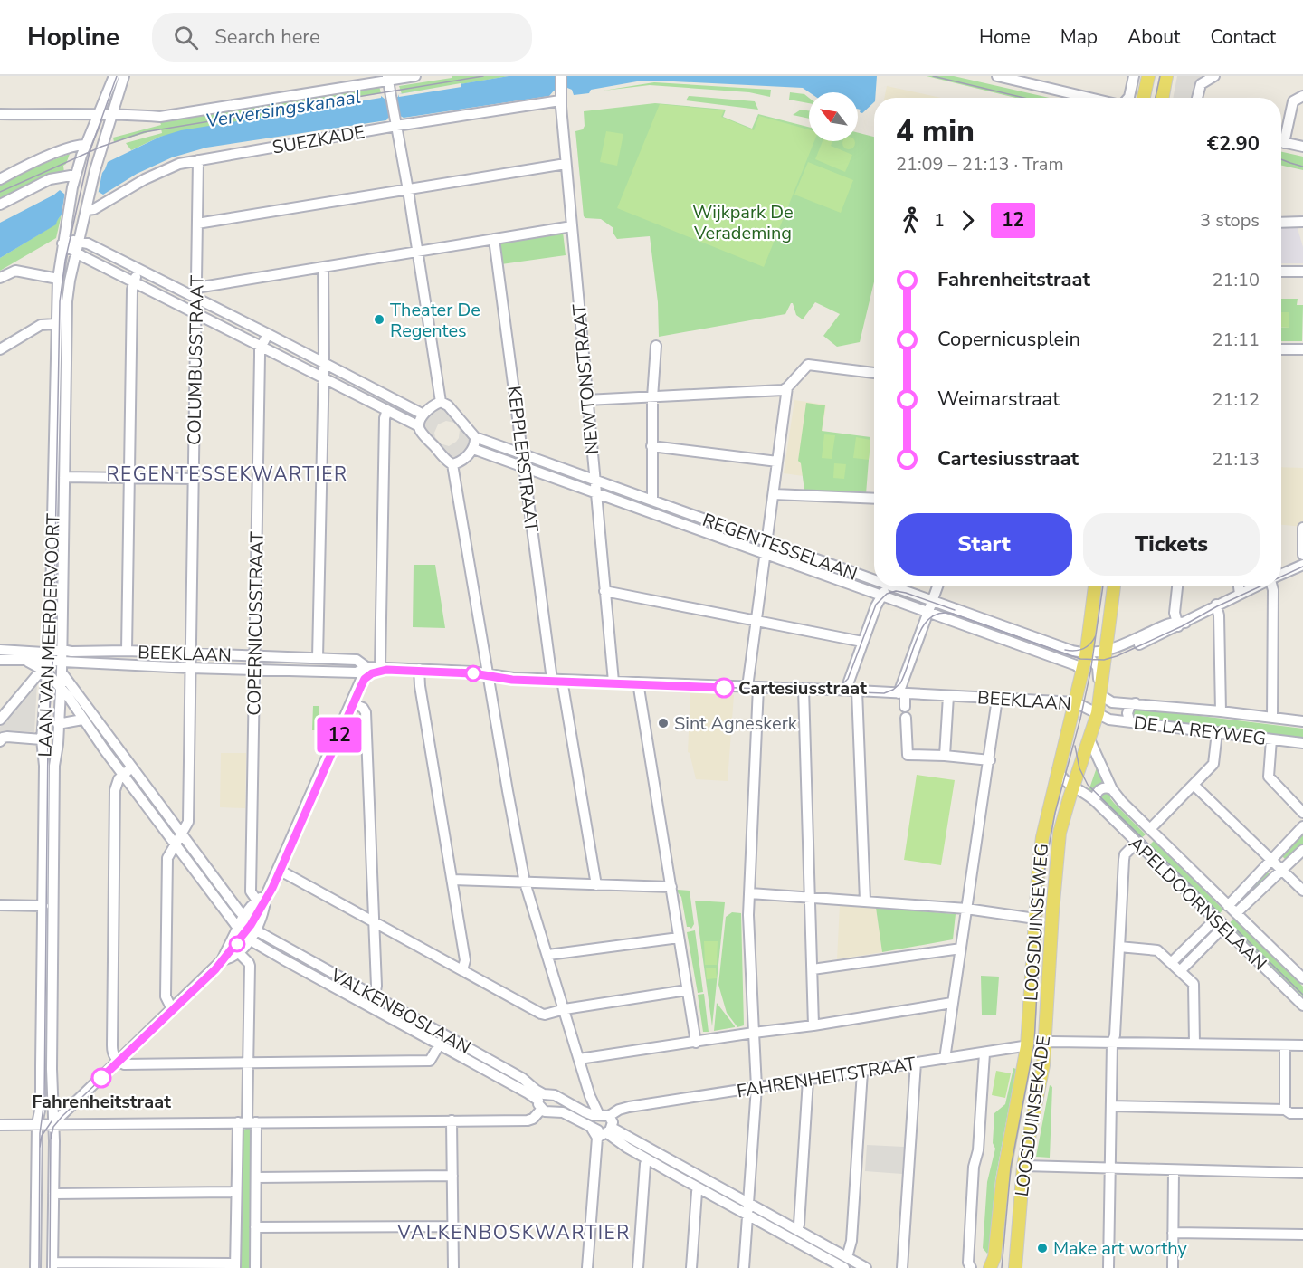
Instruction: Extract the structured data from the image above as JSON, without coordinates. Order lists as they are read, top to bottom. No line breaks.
{"streets":{"main road":["LOOSDUINSEWEG","LOOSDUINSEKADE"],"street":["SUEZKADE","COLUMBUSSTRAAT","NEWTONSTRAAT","KEPPLERSTRAAT","REGENTESSELAAN","COPERNICUSSTRAAT","LAAN VAN MEERDERVOORT","BEEKLAAN","DE LA REYWEG","APELDOORNSELAAN","VALKENBOSLAAN","FAHRENHEITSTRAAT"]},"crossings":[["SUEZKADE","COLUMBUSSTRAAT"],["SUEZKADE","NEWTONSTRAAT"],["SUEZKADE","LAAN VAN MEERDERVOORT"],["COLUMBUSSTRAAT","BEEKLAAN"],["NEWTONSTRAAT","REGENTESSELAAN"],["NEWTONSTRAAT","BEEKLAAN"],["KEPPLERSTRAAT","REGENTESSELAAN"],["KEPPLERSTRAAT","BEEKLAAN"],["REGENTESSELAAN","LOOSDUINSEWEG"],["REGENTESSELAAN","LOOSDUINSEKADE"],["COPERNICUSSTRAAT","BEEKLAAN"],["LAAN VAN MEERDERVOORT","BEEKLAAN"],["BEEKLAAN","DE LA REYWEG"],["BEEKLAAN","LOOSDUINSEWEG"],["BEEKLAAN","LOOSDUINSEKADE"],["DE LA REYWEG","LOOSDUINSEKADE"],["APELDOORNSELAAN","LOOSDUINSEWEG"],["APELDOORNSELAAN","LOOSDUINSEKADE"],["LOOSDUINSEWEG","FAHRENHEITSTRAAT"],["FAHRENHEITSTRAAT","LOOSDUINSEKADE"]],"districts":["REGENTESSEKWARTIER","VALKENBOSKWARTIER"],"water":["Verversingskanaal"],"parks":["Wijkpark De Verademing"],"places":["Theater De Regentes","Cartesiusstraat","Sint Agneskerk","Fahrenheitstraat","Make art worthy"],"lines":["tram line 12"],"north":"top left","page":{"header":"Hopline","search":"Search here","nav":["Home","Map","About","Contact"],"on_map":"12","heading":["4 min","21:09 – 21:13 · Tram","€2.90"],"legs":["1","12","3 stops"],"list":[{"name":"Fahrenheitstraat","value":"21:10"},{"name":"Copernicusplein","value":"21:11"},{"name":"Weimarstraat","value":"21:12"},{"name":"Cartesiusstraat","value":"21:13"}],"buttons":["Start","Tickets"]}}
